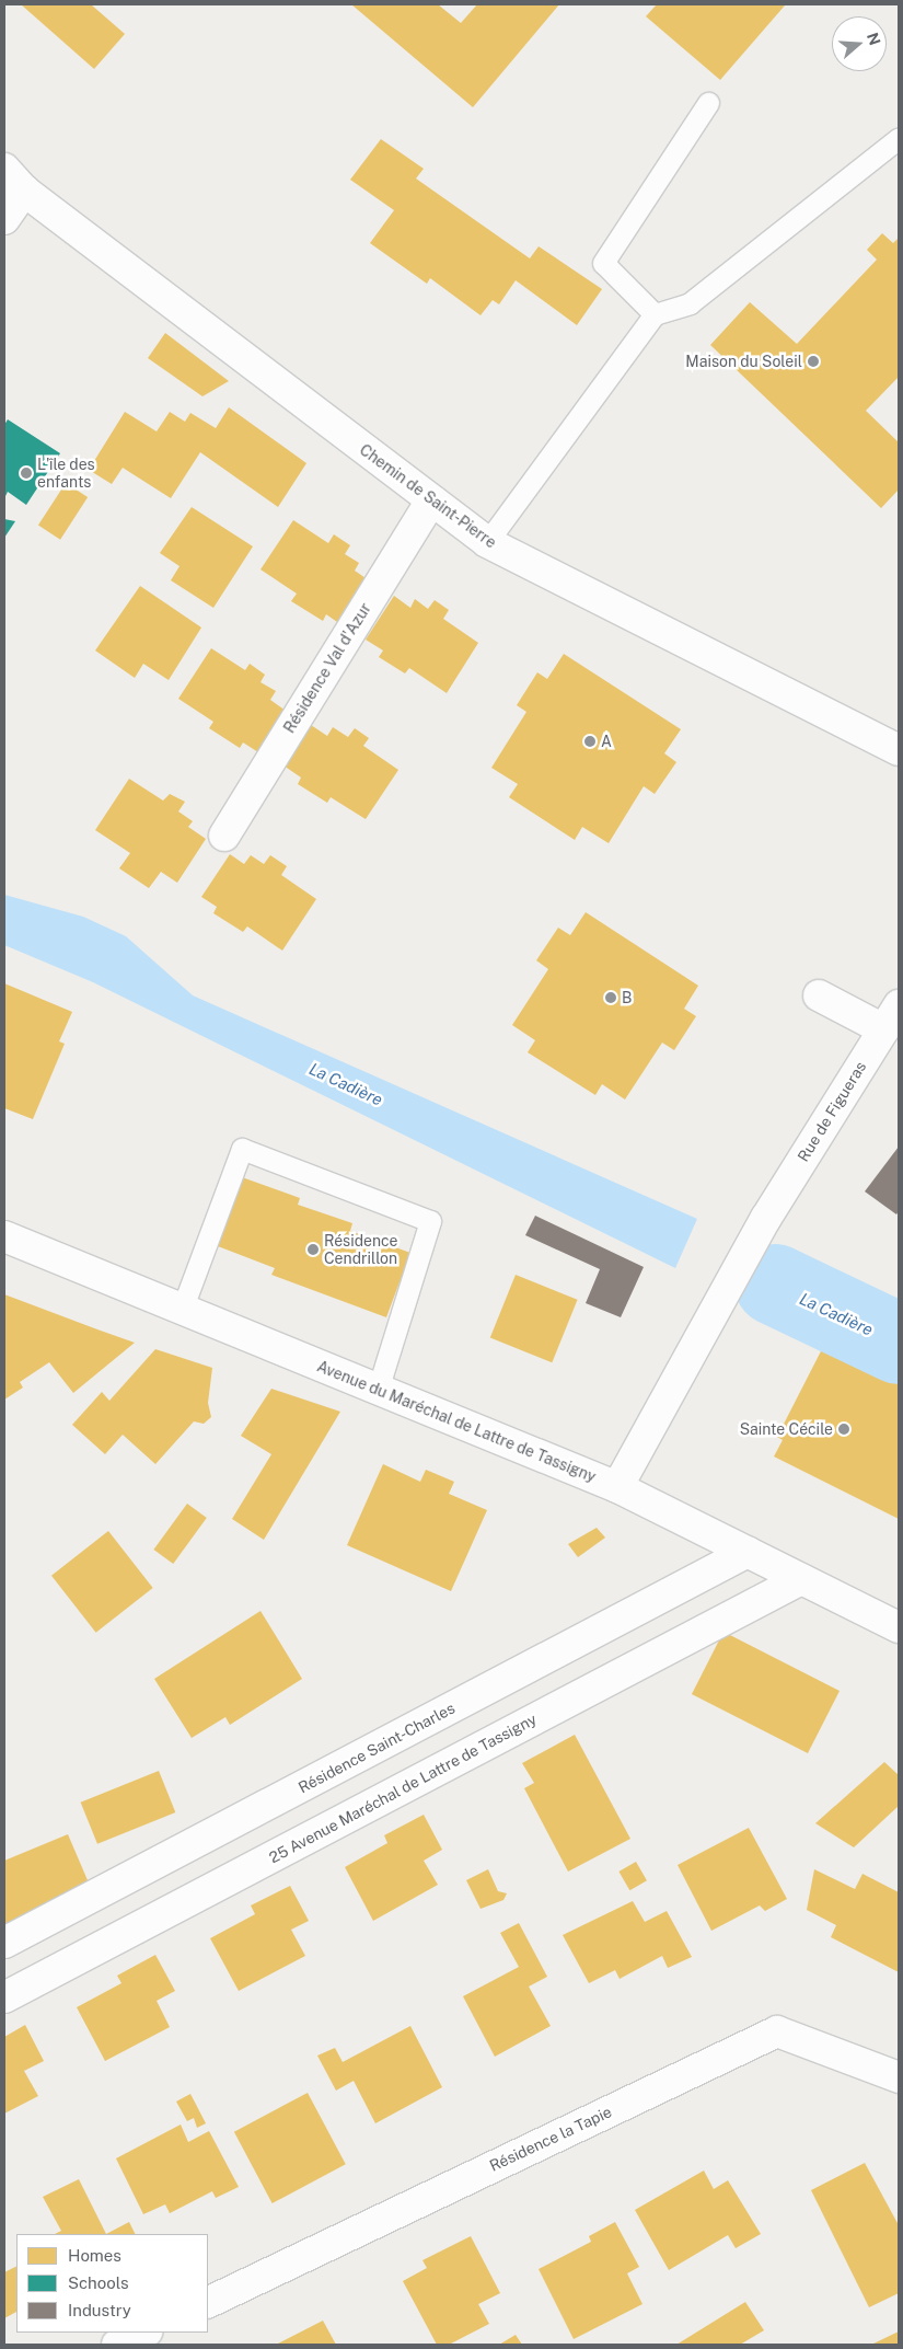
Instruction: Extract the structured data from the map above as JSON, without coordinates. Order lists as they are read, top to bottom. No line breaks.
{"streets":{"street":["Chemin de Saint-Pierre","Résidence Val d'Azur","Rue de Figueras","Avenue du Maréchal de Lattre de Tassigny","Résidence Saint-Charles","25 Avenue Maréchal de Lattre de Tassigny","Résidence la Tapie"]},"crossings":[["Chemin de Saint-Pierre","Résidence Val d'Azur"],["Rue de Figueras","Avenue du Maréchal de Lattre de Tassigny"],["Avenue du Maréchal de Lattre de Tassigny","Résidence Saint-Charles"],["Avenue du Maréchal de Lattre de Tassigny","25 Avenue Maréchal de Lattre de Tassigny"]],"water":["La Cadière"],"places":["Maison du Soleil","L'île des enfants","A","B","Résidence Cendrillon","Sainte Cécile"],"legend":["Homes","Schools","Industry"],"north":"right"}
